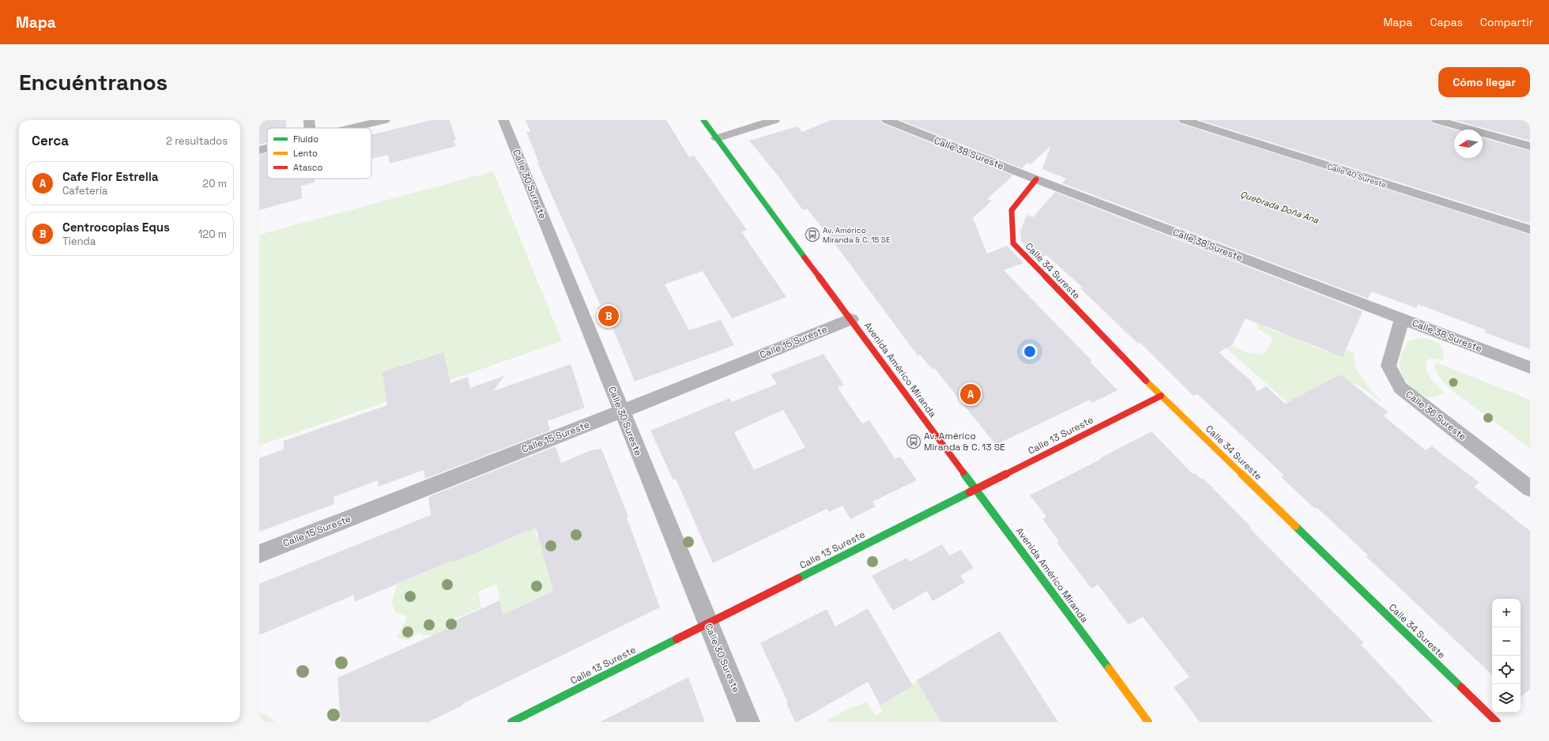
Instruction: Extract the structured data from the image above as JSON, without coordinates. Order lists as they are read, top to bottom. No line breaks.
{"streets":{"street":["Calle 38 Sureste","Calle 40 Sureste","Calle 30 Sureste","Calle 34 Sureste","Calle 15 Sureste","Avenida Américo Miranda","Calle 36 Sureste","Calle 13 Sureste"]},"crossings":[["Calle 38 Sureste","Calle 34 Sureste"],["Calle 38 Sureste","Calle 36 Sureste"],["Calle 30 Sureste","Calle 15 Sureste"],["Calle 30 Sureste","Calle 13 Sureste"],["Calle 34 Sureste","Calle 13 Sureste"],["Calle 15 Sureste","Avenida Américo Miranda"],["Avenida Américo Miranda","Calle 13 Sureste"]],"water":["Quebrada Doña Ana"],"places":{"bus stop":["Av. Américo Miranda & C. 15 SE","Av. Américo Miranda & C. 13 SE"]},"legend":["Fluido","Lento","Atasco"],"north":"left","page":{"header":"Mapa","nav":["Mapa","Capas","Compartir"],"buttons":"Cómo llegar","title":"Encuéntranos","heading":["Cerca","2 resultados"],"list":[{"mark":"A","name":"Cafe Flor Estrella","note":"Cafetería","value":"20 m"},{"mark":"B","name":"Centrocopias Equs","note":"Tienda","value":"120 m"}],"pins":["B","A"],"map_buttons":["+","−"]}}
